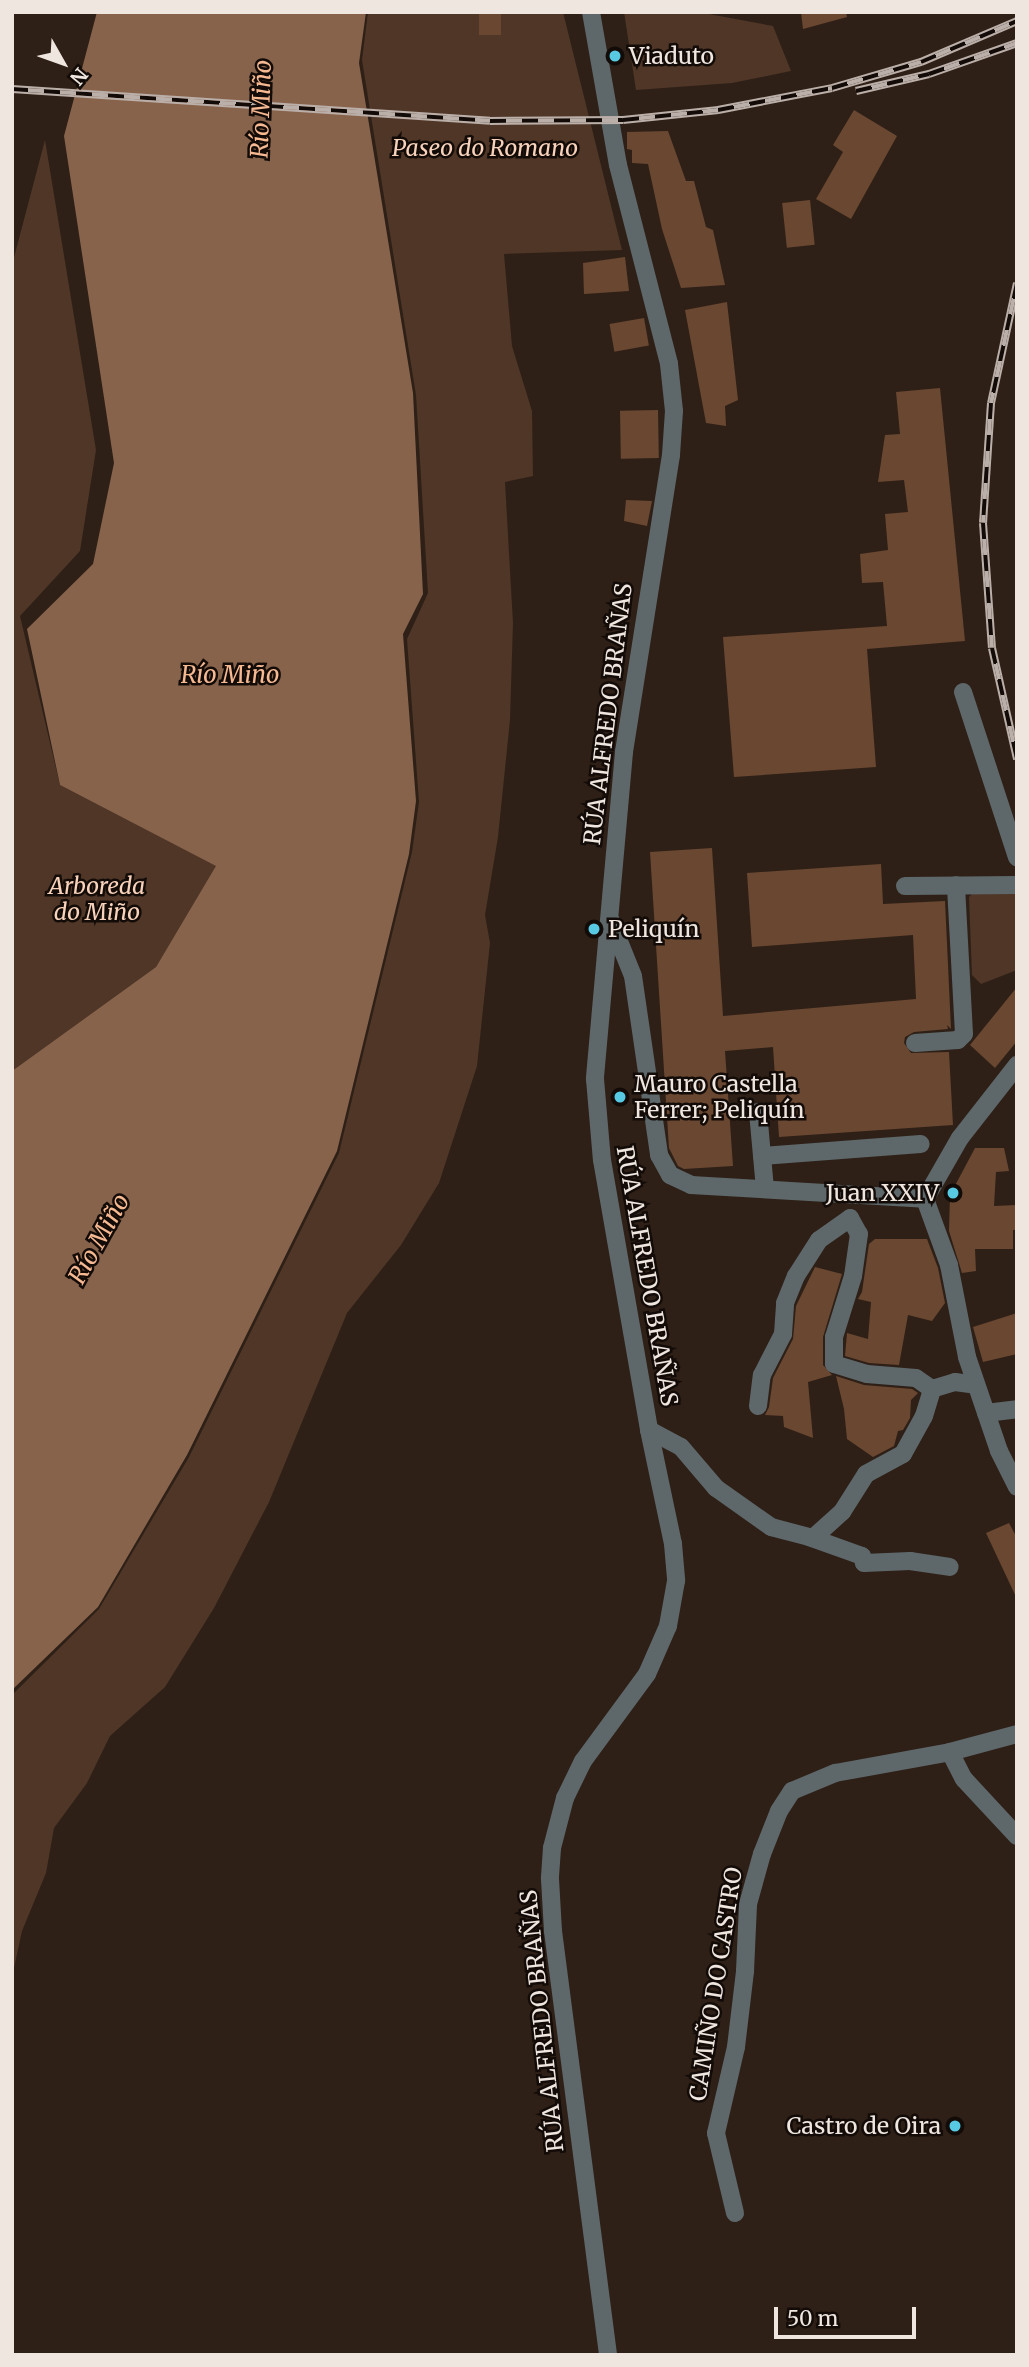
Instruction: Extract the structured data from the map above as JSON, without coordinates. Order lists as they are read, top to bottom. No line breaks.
{"streets":{"street":["RÚA ALFREDO BRAÑAS","CAMIÑO DO CASTRO"]},"water":["Río Miño"],"parks":["Paseo do Romano","Arboreda do Miño"],"places":["Viaduto","Peliquín","Mauro Castella Ferrer; Peliquín","Juan XXIV","Castro de Oira"],"scale_bar":"50 m","north":"bottom right"}
